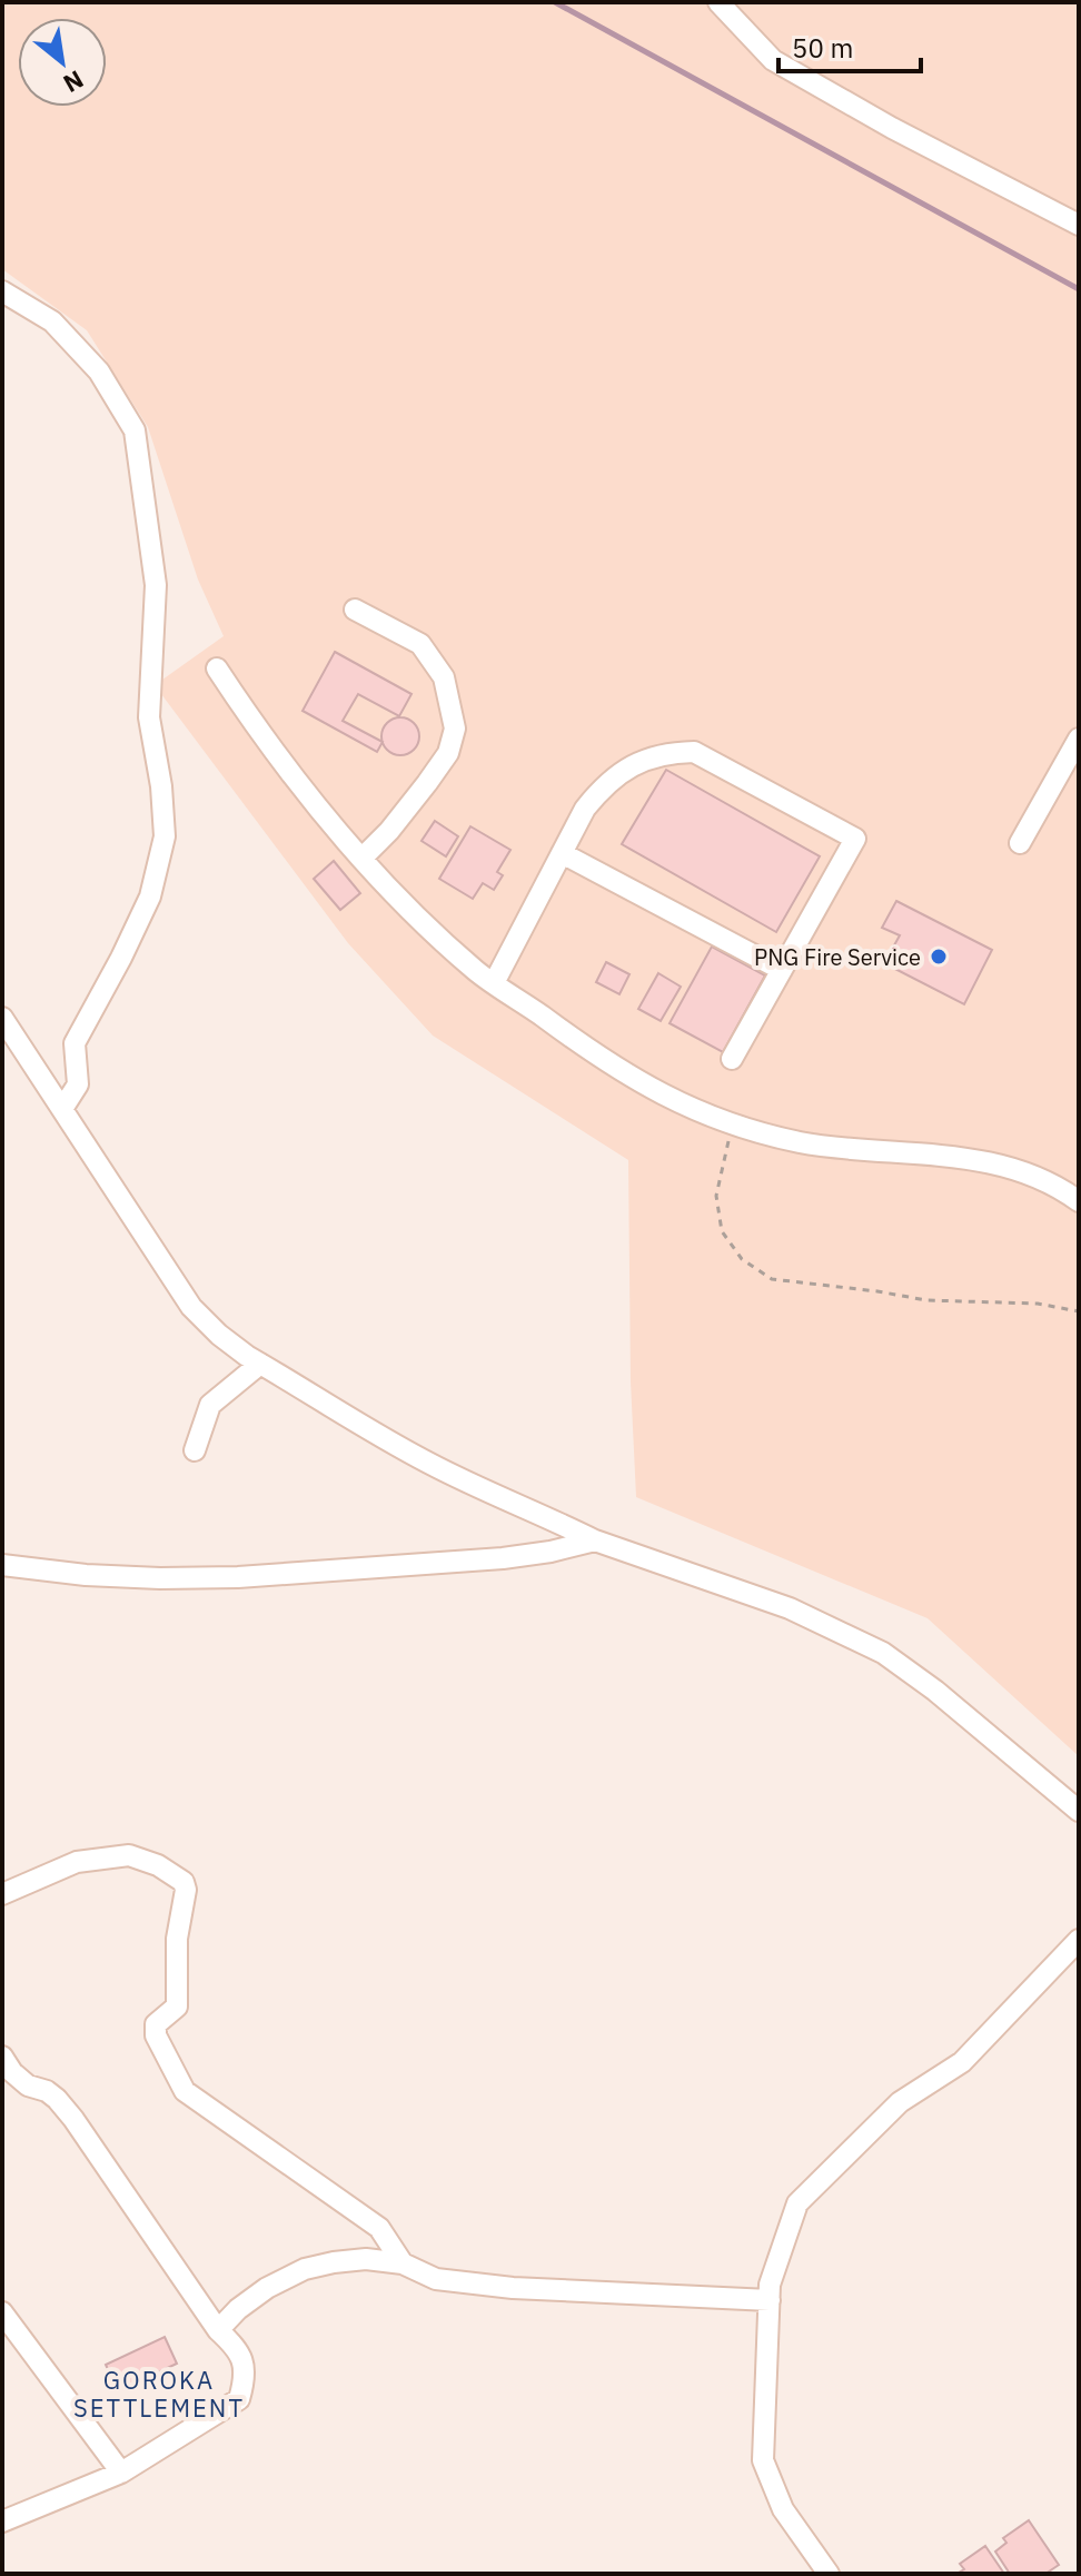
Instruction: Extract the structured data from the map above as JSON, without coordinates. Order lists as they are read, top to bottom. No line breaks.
{"districts":["GOROKA SETTLEMENT"],"places":["PNG Fire Service"],"scale_bar":"50 m","north":"bottom right"}
